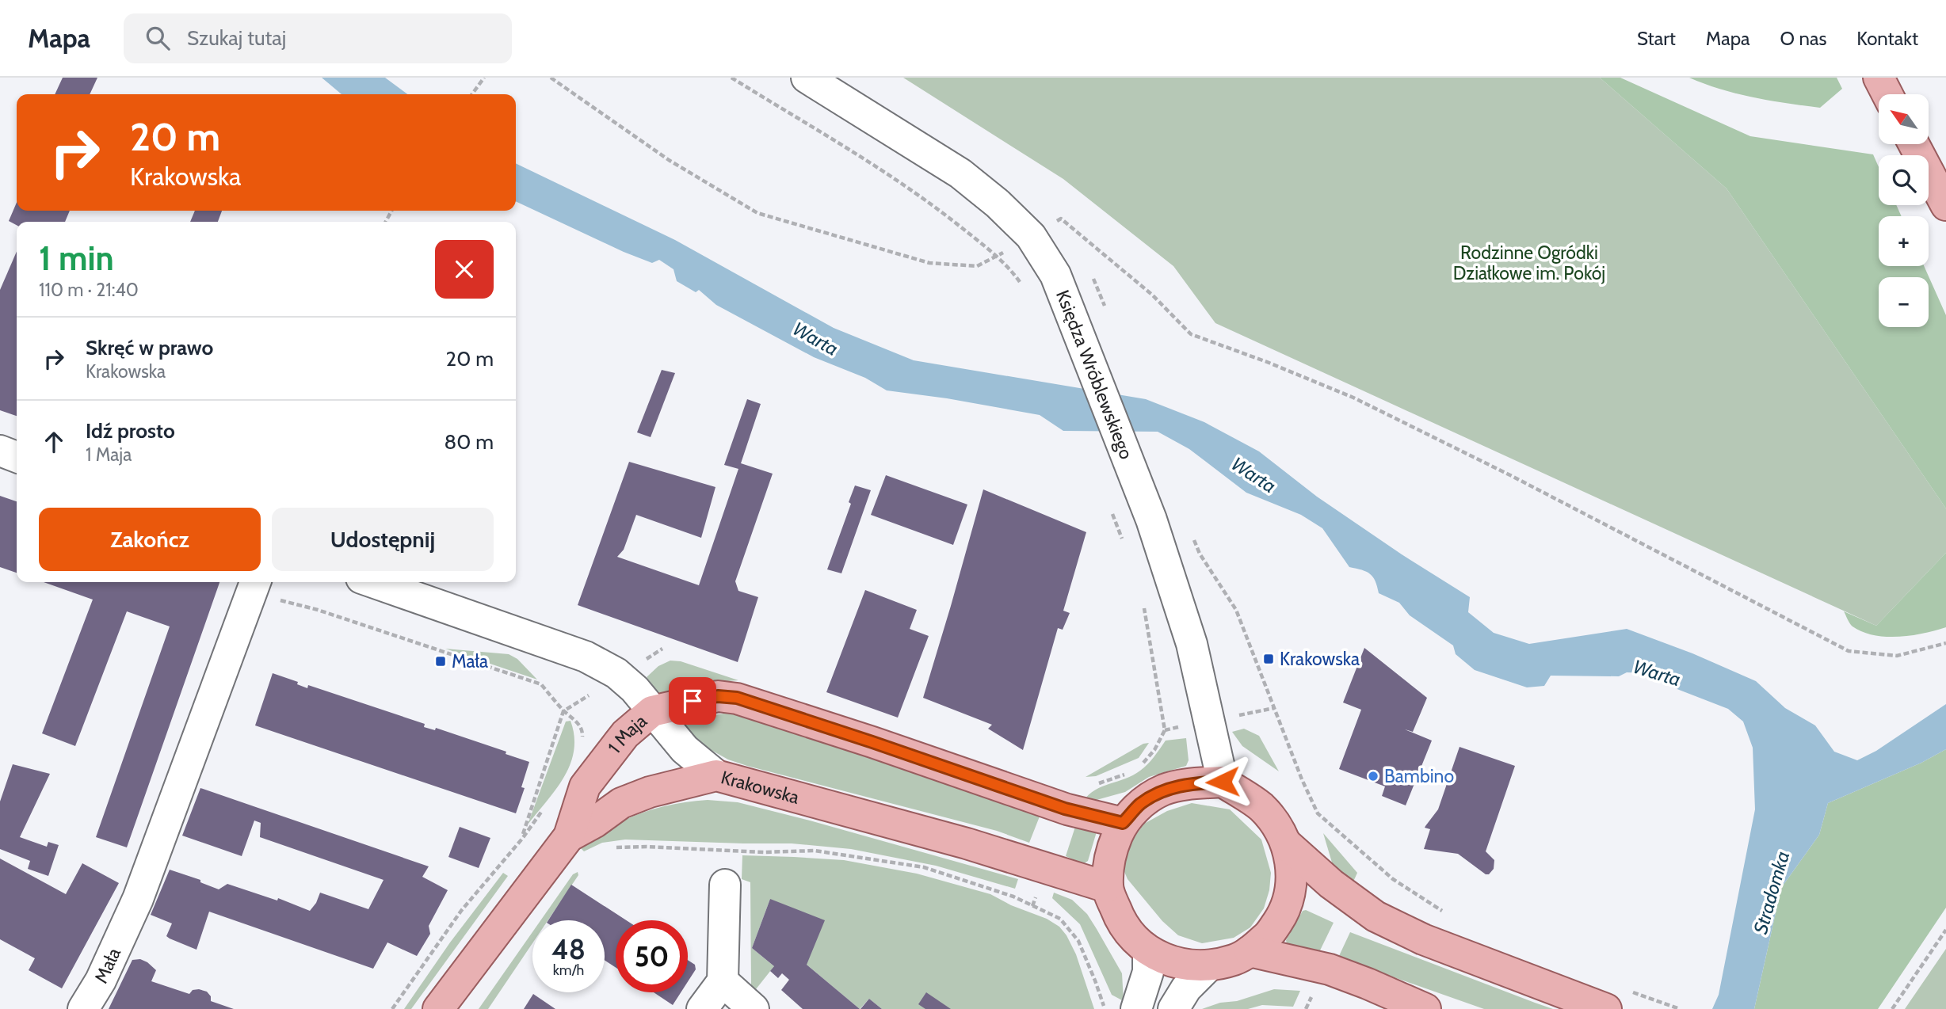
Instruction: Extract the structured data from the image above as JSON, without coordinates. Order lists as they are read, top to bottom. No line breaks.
{"streets":{"main road":["1 Maja","Krakowska"],"street":["Księdza Wróblewskiego","Mała"]},"crossings":[["Księdza Wróblewskiego","1 Maja"],["Księdza Wróblewskiego","Krakowska"],["1 Maja","Krakowska"]],"water":["Warta","Stradomka"],"parks":["Rodzinne Ogródki Działkowe im. Pokój"],"places":{"transit":["Krakowska","Mała"],"other":["Bambino"]},"north":"top left","page":{"header":"Mapa","search":"Szukaj tutaj","nav":["Start","Mapa","O nas","Kontakt"],"map_buttons":["+","−"],"turn":["20 m","Krakowska"],"heading":["1 min","110 m · 21:40"],"list":[{"name":"Skręć w prawo","note":"Krakowska","value":"20 m"},{"name":"Idź prosto","note":"1 Maja","value":"80 m"}],"buttons":["Zakończ","Udostępnij"],"speed":"48 km/h","limit":"50"}}
